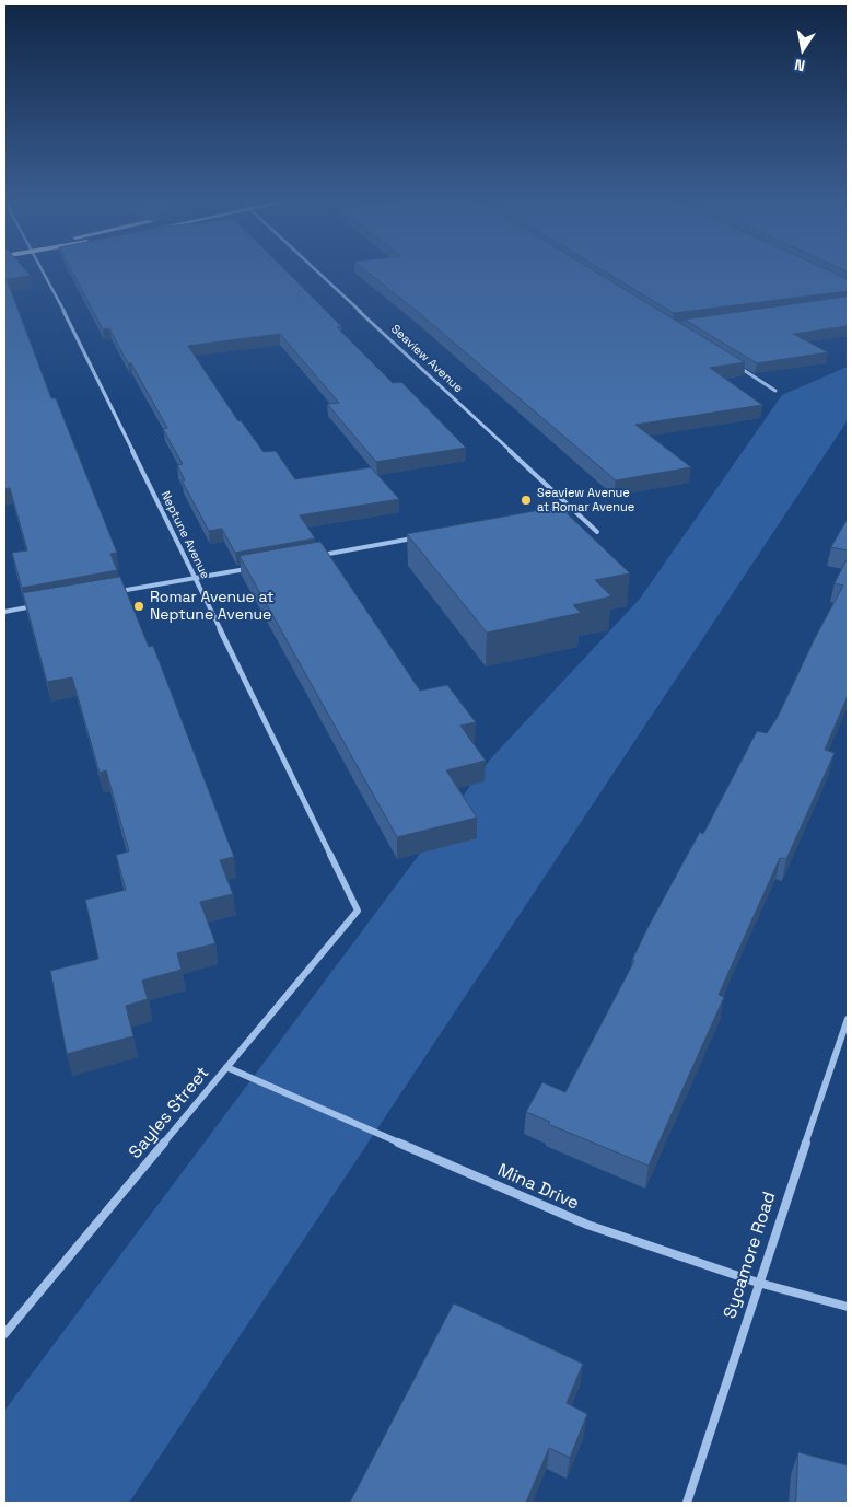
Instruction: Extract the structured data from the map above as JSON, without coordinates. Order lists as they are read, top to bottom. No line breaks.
{"streets":{"street":["Seaview Avenue","Neptune Avenue","Sayles Street","Mina Drive","Sycamore Road"]},"crossings":[["Neptune Avenue","Sayles Street"],["Sayles Street","Mina Drive"],["Mina Drive","Sycamore Road"]],"places":["Seaview Avenue at Romar Avenue","Romar Avenue at Neptune Avenue"],"north":"bottom"}
